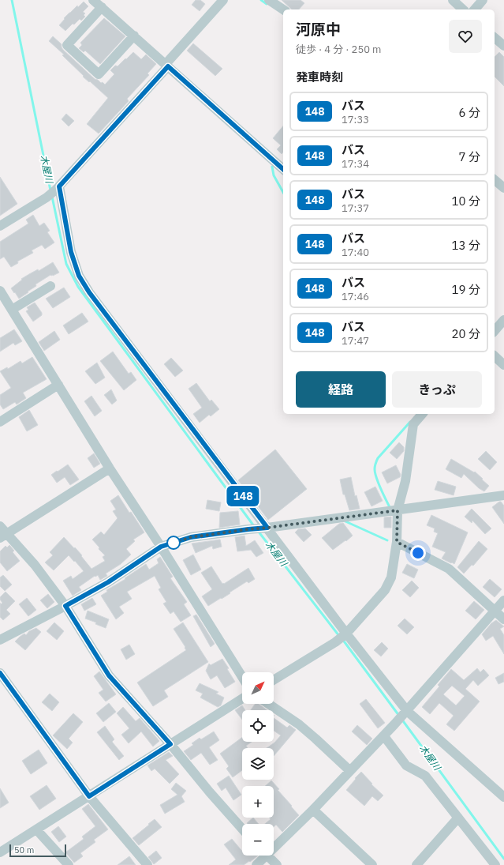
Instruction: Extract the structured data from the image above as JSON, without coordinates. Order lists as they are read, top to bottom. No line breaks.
{"water":["木屋川"],"lines":["bus line 148"],"scale_bar":"50 m","north":"top right","page":{"on_map":"148","heading":[["河原中","徒歩 · 4 分 · 250 m"],"発車時刻"],"list":[{"mark":"148","name":"バス","note":"17:33","value":"6 分"},{"mark":"148","name":"バス","note":"17:34","value":"7 分"},{"mark":"148","name":"バス","note":"17:37","value":"10 分"},{"mark":"148","name":"バス","note":"17:40","value":"13 分"},{"mark":"148","name":"バス","note":"17:46","value":"19 分"},{"mark":"148","name":"バス","note":"17:47","value":"20 分"}],"buttons":["経路","きっぷ"],"map_buttons":["+","−"],"scale":"50 m"}}
